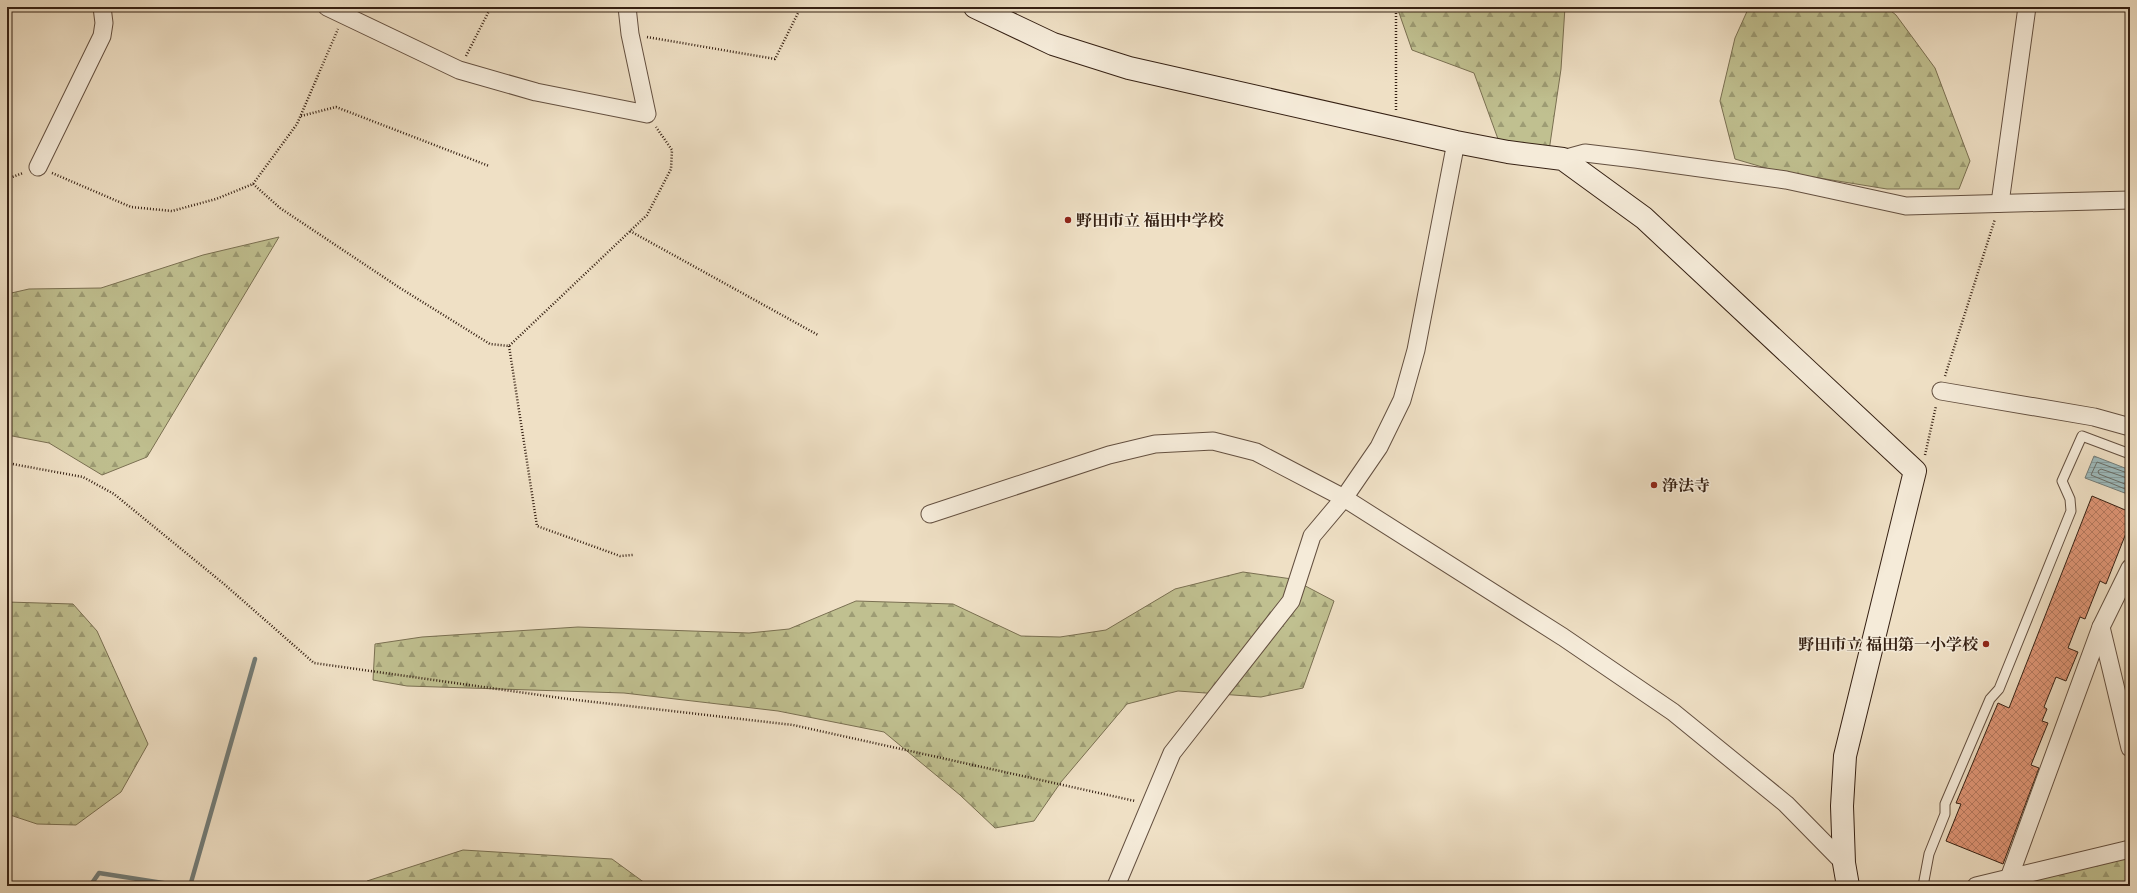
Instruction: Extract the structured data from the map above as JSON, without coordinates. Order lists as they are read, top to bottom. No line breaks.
{"places":["野田市立 福田中学校","浄法寺","野田市立 福田第一小学校"]}
